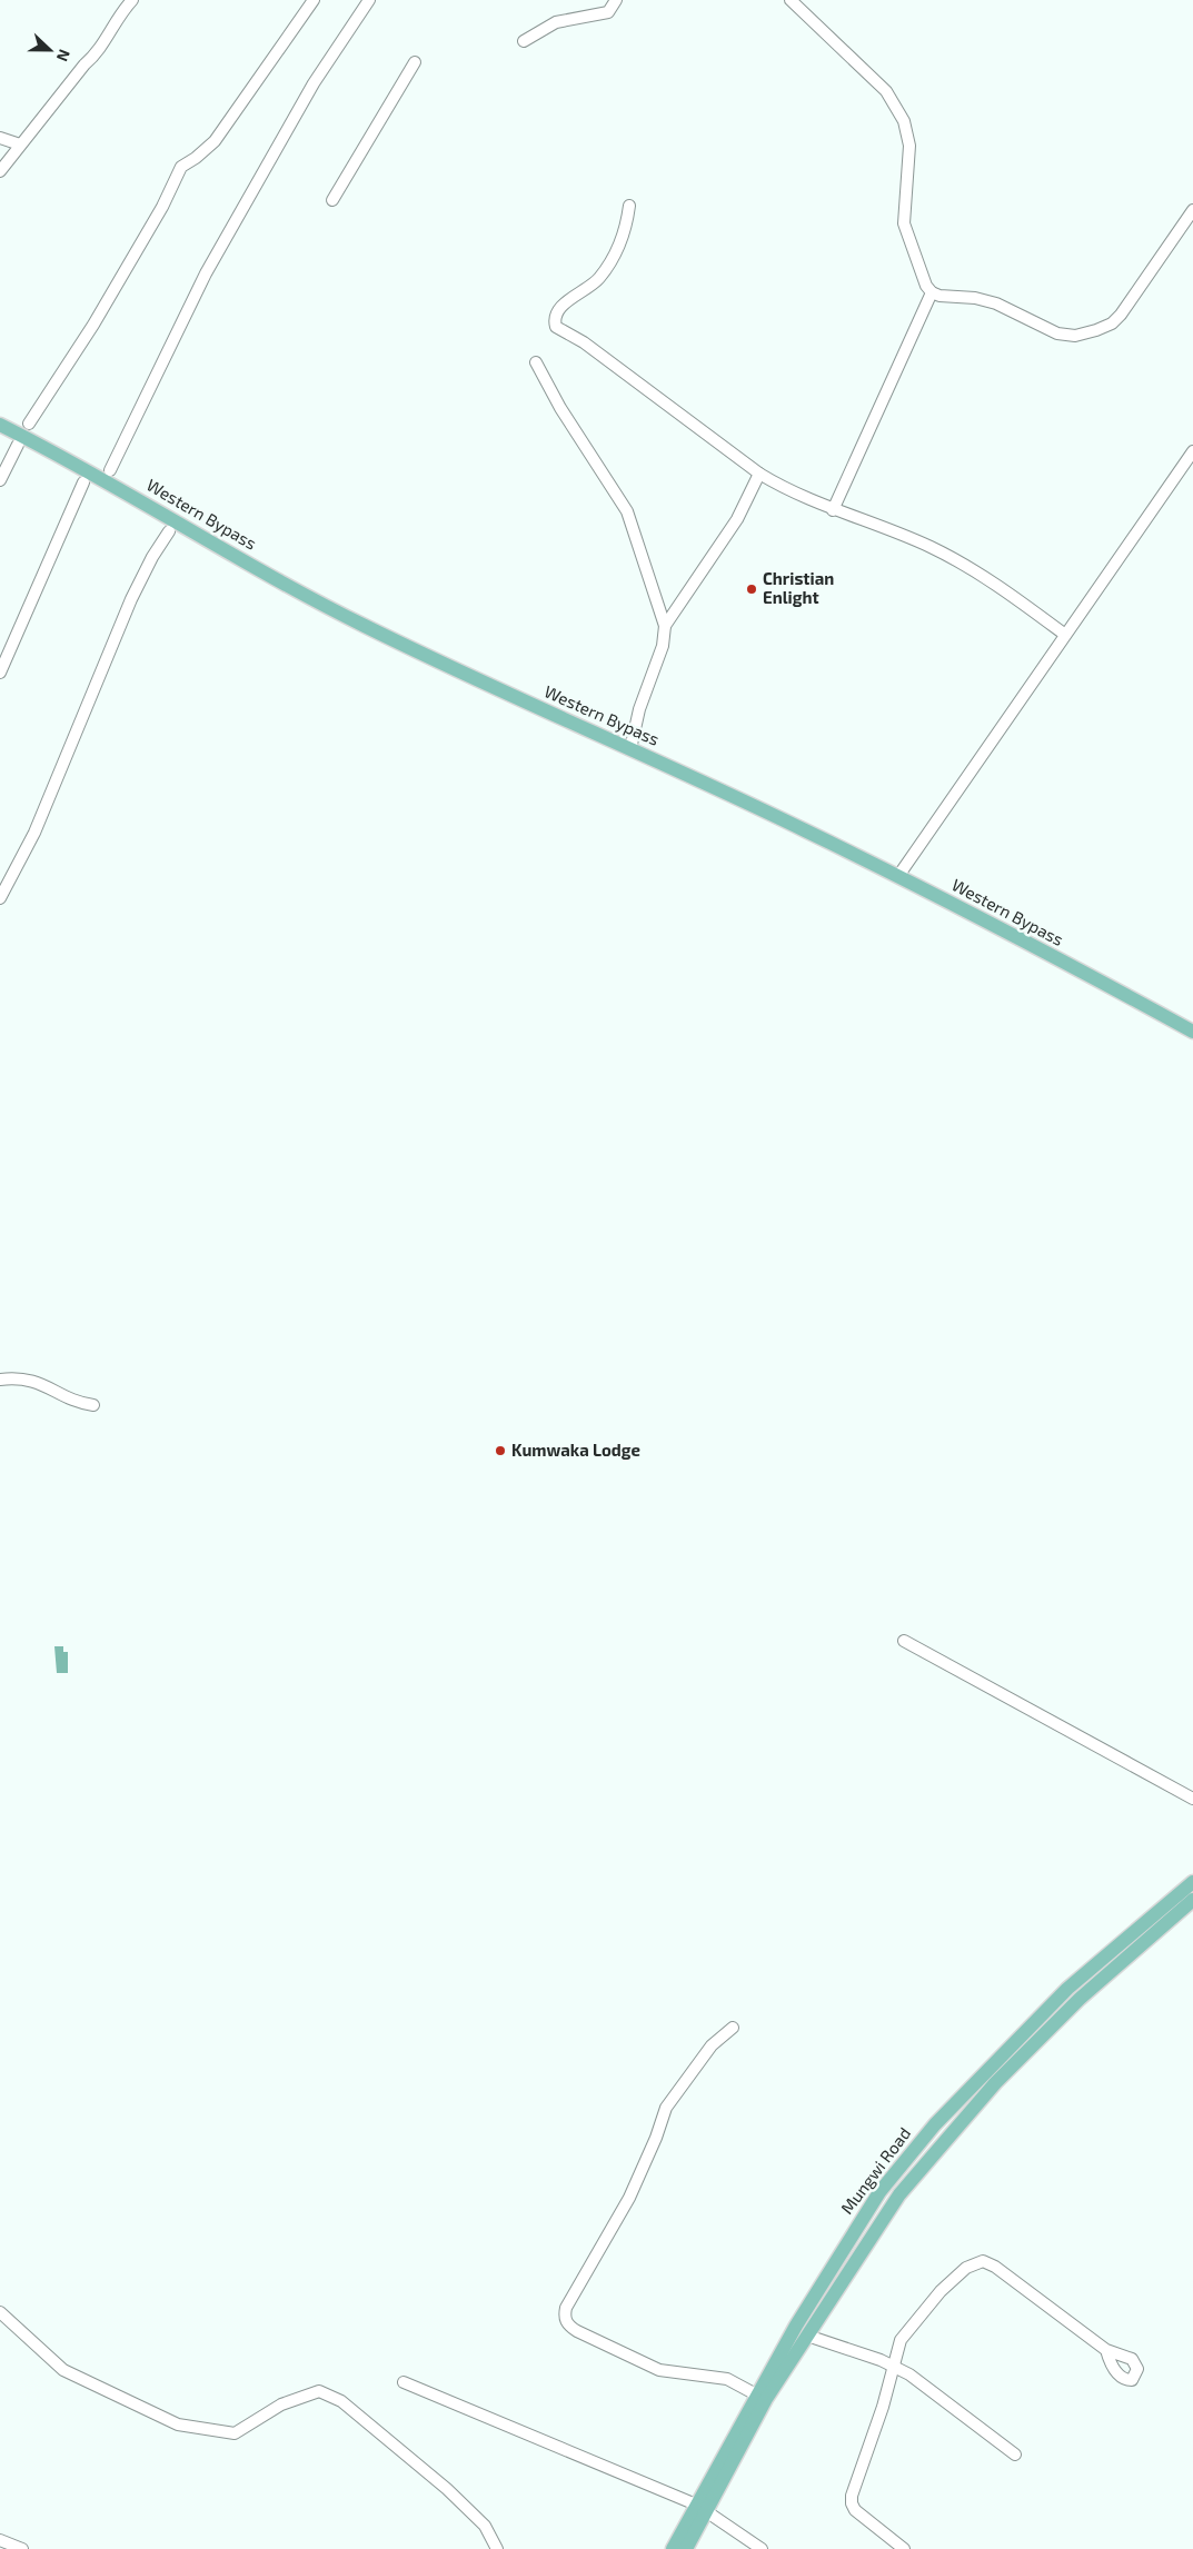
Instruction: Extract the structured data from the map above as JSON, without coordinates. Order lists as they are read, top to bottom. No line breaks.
{"streets":{"main road":["Western Bypass","Mungwi Road"]},"places":["Christian Enlight","Kumwaka Lodge"],"north":"right"}
